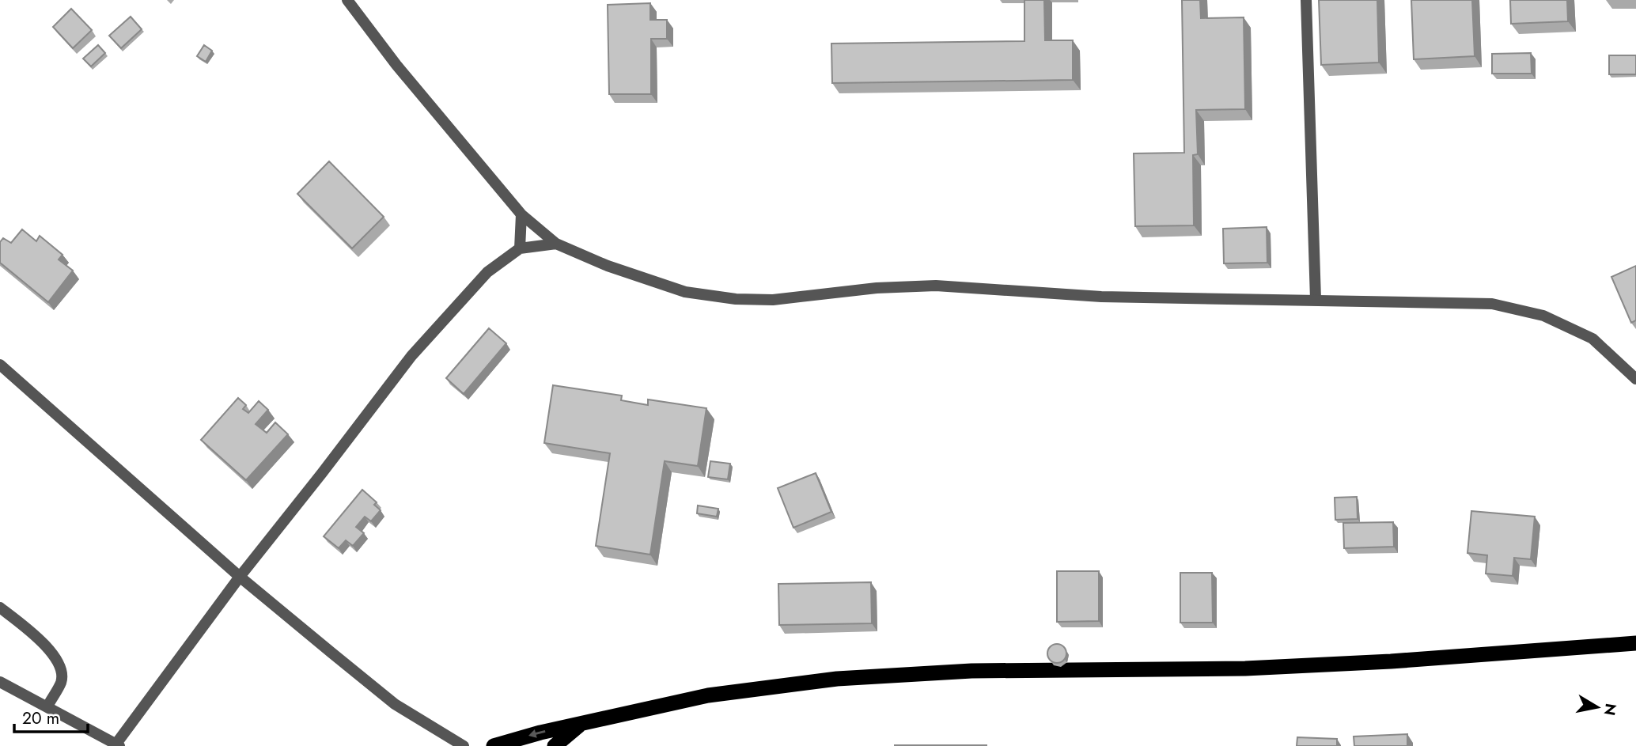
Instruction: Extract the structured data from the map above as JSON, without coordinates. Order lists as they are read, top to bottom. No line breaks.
{"scale_bar":"20 m","north":"right"}
